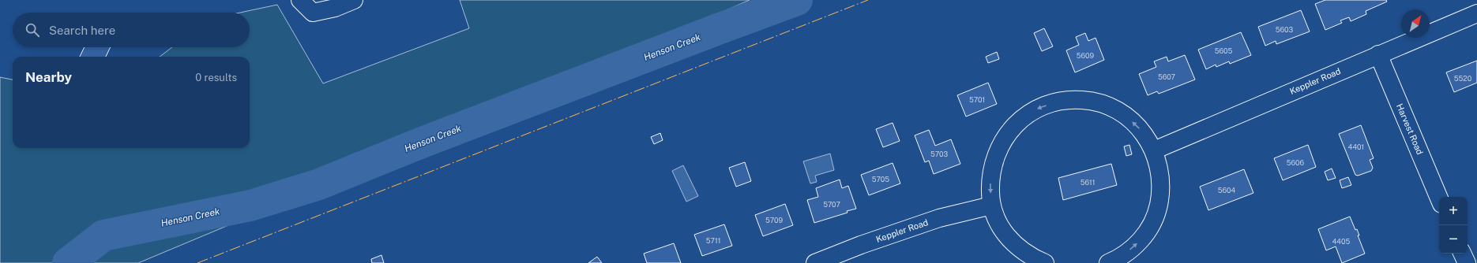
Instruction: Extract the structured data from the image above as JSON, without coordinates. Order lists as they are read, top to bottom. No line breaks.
{"streets":{"street":["Keppler Road","Harvest Road"]},"crossings":[["Keppler Road","Harvest Road"]],"water":["Henson Creek"],"house_numbers":["5603","5605","5609","5607","5520","5701","4401","5703","5606","5705","5611","5604","5707","5709","5711","4405"],"north":"top right","page":{"search":"Search here","heading":["Nearby","0 results"],"map_buttons":["+","−"]}}
